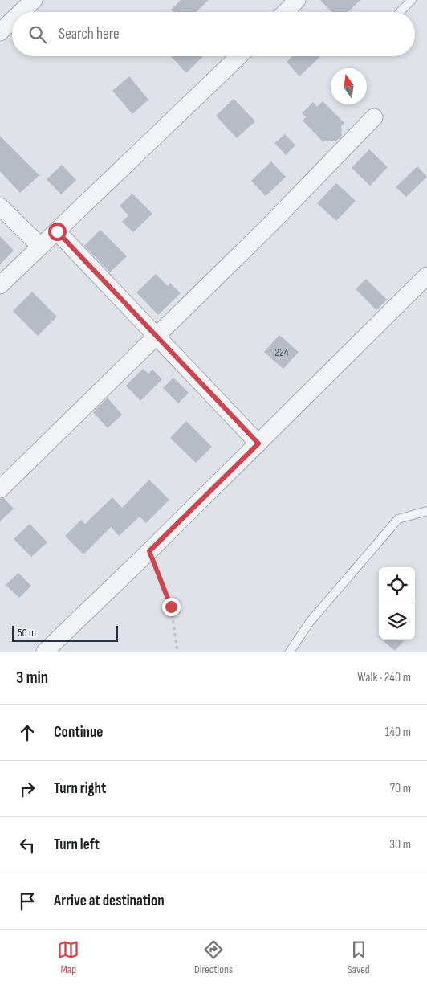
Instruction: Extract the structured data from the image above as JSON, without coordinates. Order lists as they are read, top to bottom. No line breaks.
{"house_numbers":["224"],"scale_bar":"50 m","north":"top","page":{"search":"Search here","scale":"50 m","heading":["3 min","Walk · 240 m"],"list":[["Continue","140 m"],["Turn right","70 m"],["Turn left","30 m"],"Arrive at destination"],"nav":["Map","Directions","Saved"]}}
